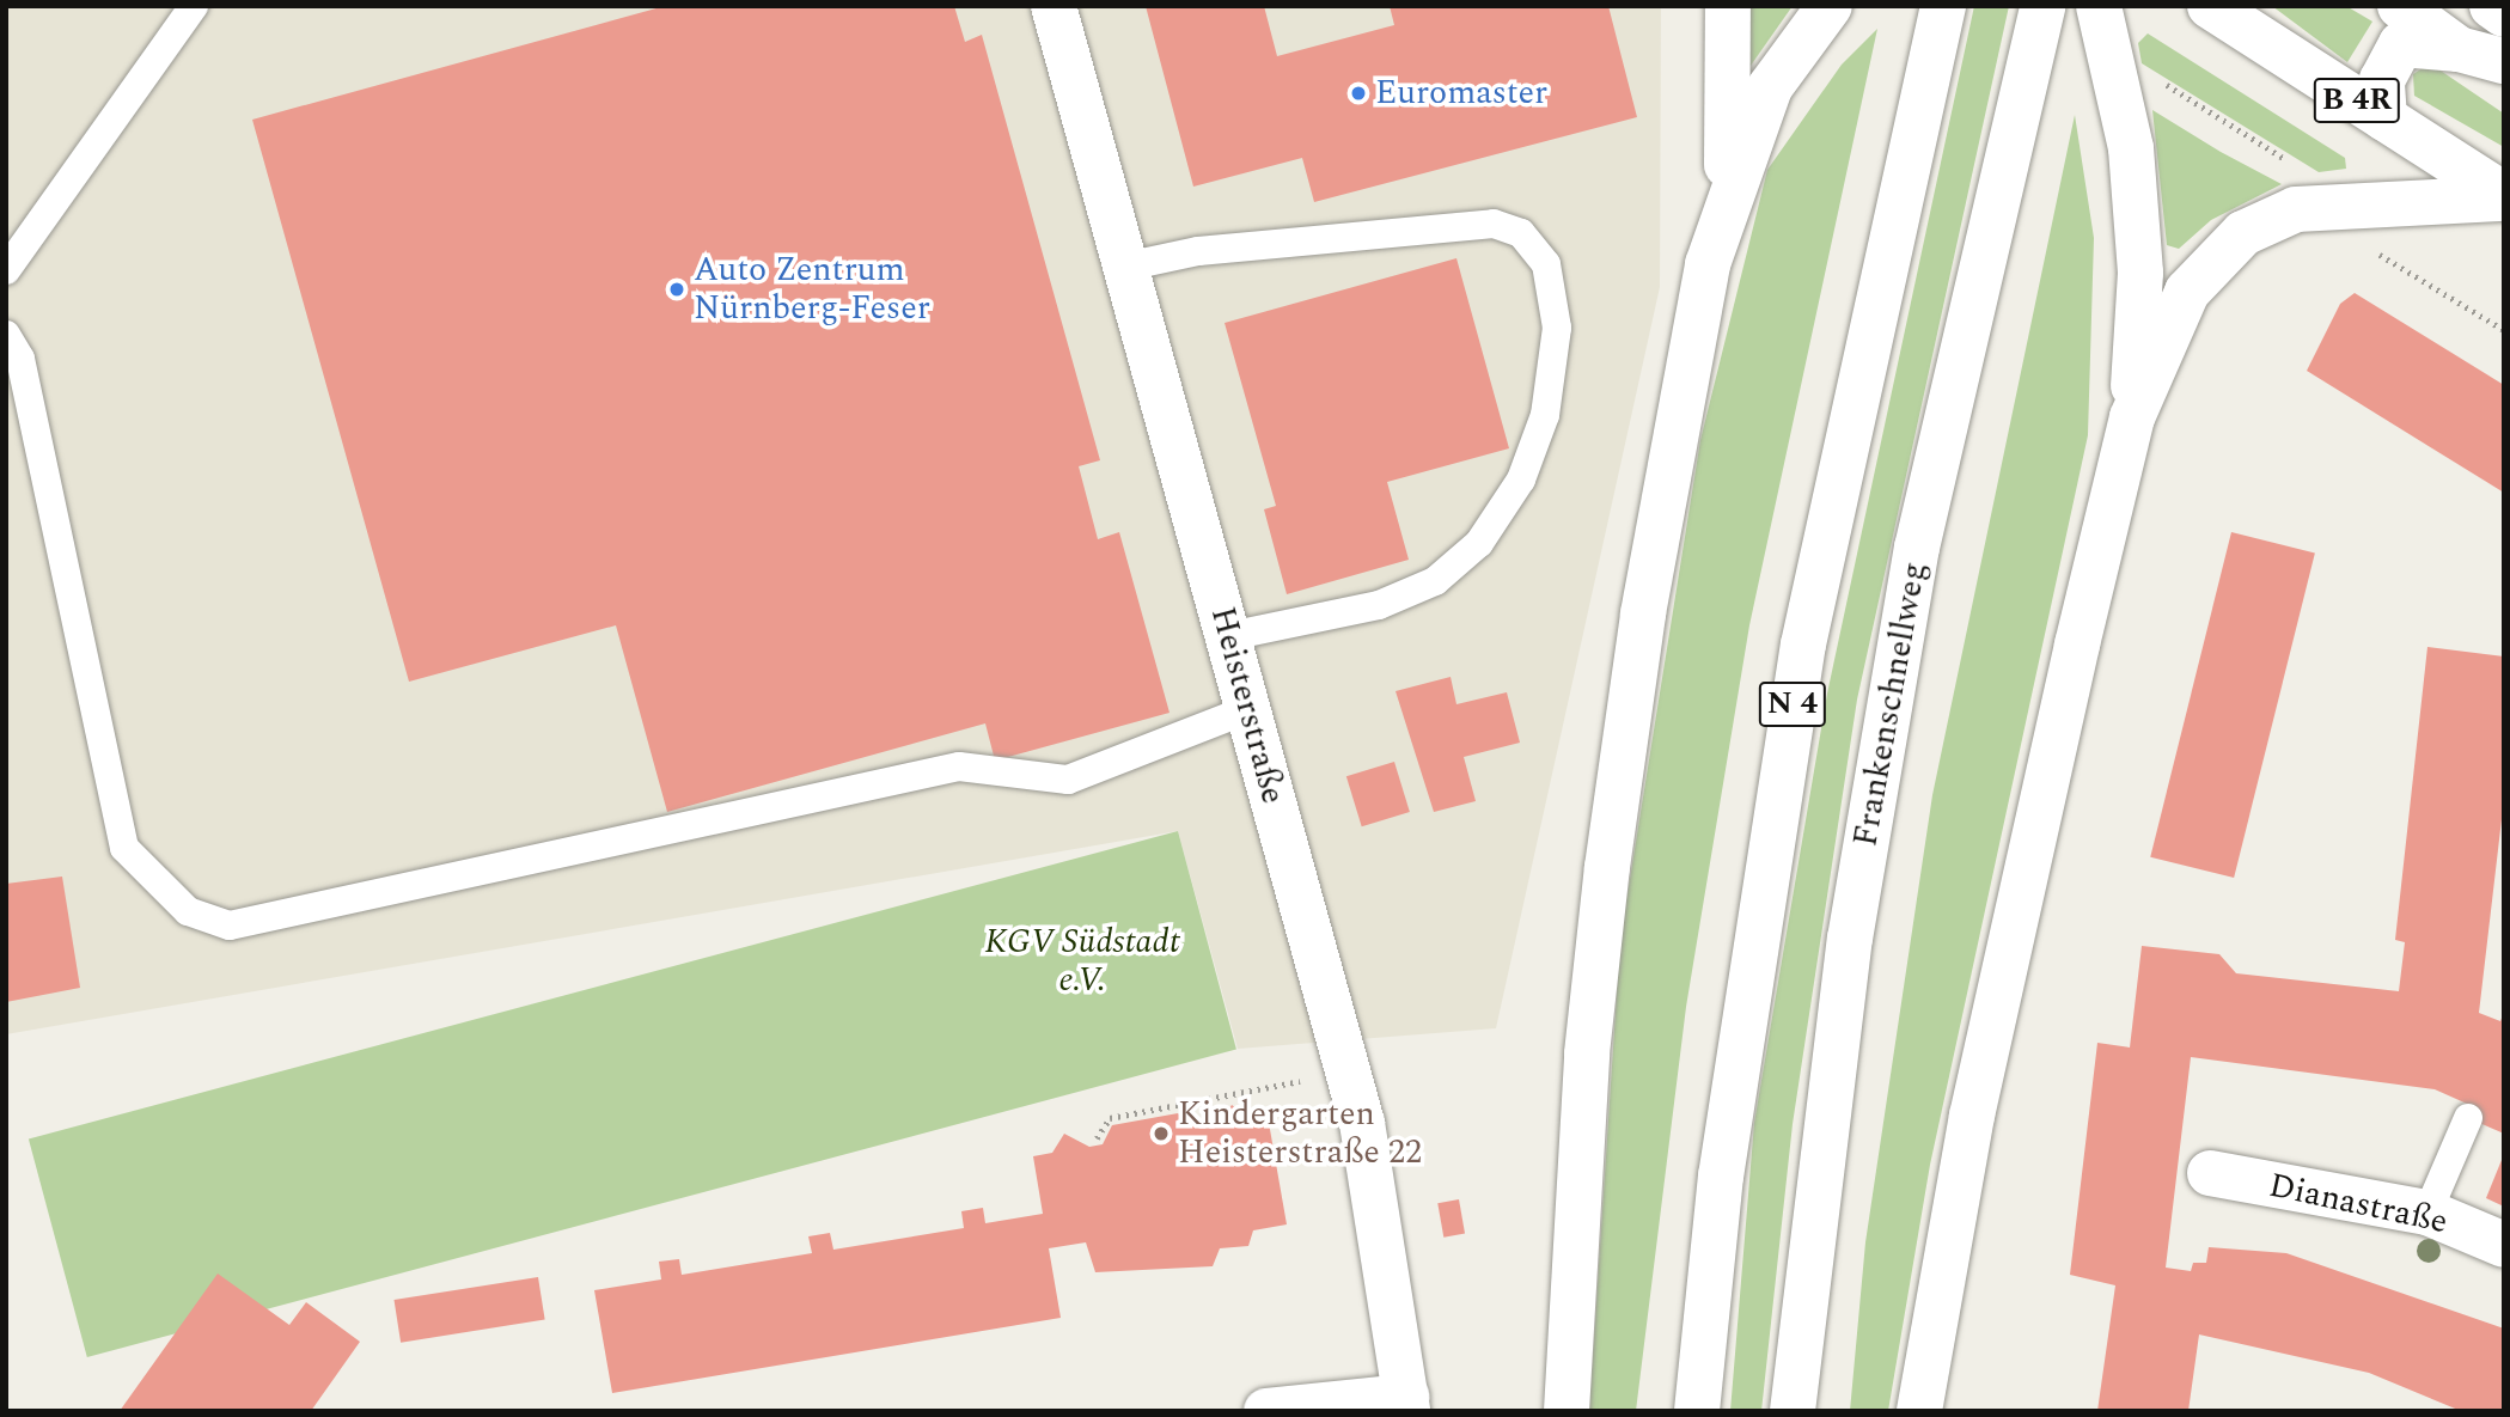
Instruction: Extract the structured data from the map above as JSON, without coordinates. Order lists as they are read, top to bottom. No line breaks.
{"streets":{"main road":["B 4R","N 4","Frankenschnellweg","Heisterstraße","Dianastraße"]},"parks":["KGV Südstadt e.V."],"places":["Euromaster","Auto Zentrum Nürnberg-Feser","Kindergarten Heisterstraße 22"]}
